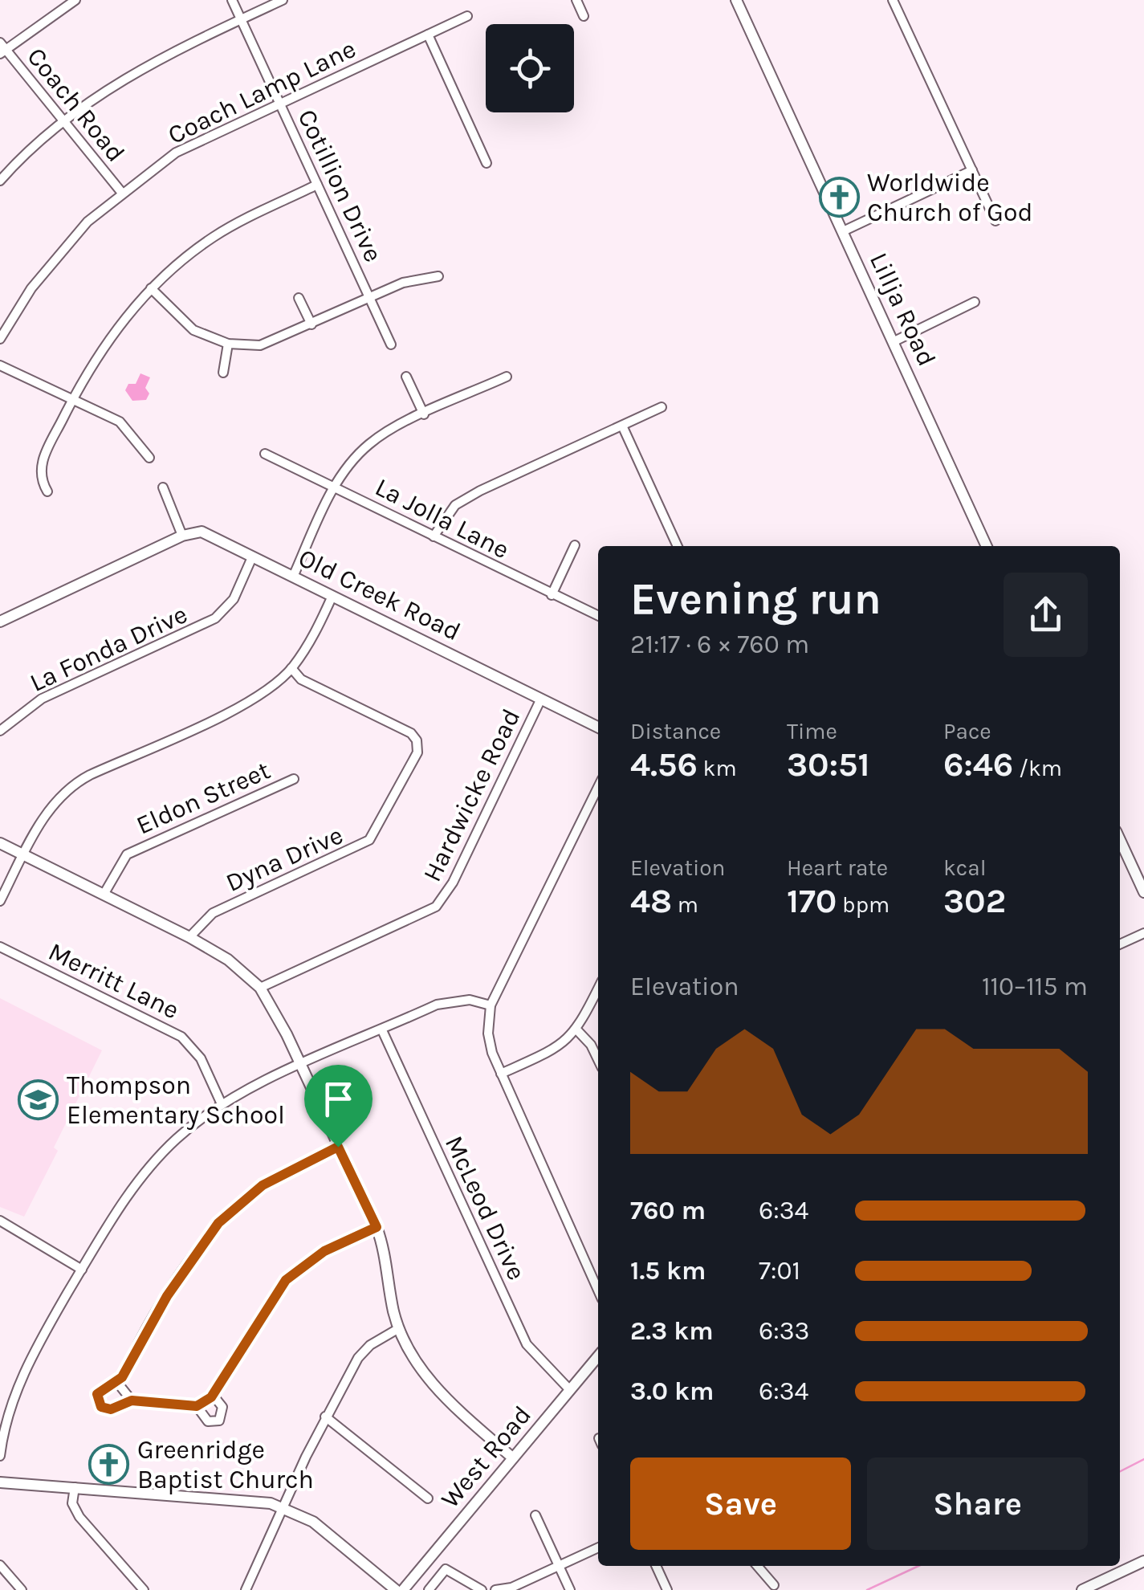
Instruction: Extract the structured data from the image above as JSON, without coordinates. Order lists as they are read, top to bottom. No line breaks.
{"streets":{"street":["Coach Lamp Lane","Coach Road","Cotillion Drive","Lillja Road","La Jolla Lane","Old Creek Road","La Fonda Drive","Hardwicke Road","Eldon Street","Dyna Drive","Merritt Lane","McLeod Drive","West Road"]},"crossings":[["Coach Lamp Lane","Coach Road"],["Coach Lamp Lane","Cotillion Drive"],["Old Creek Road","La Fonda Drive"],["Old Creek Road","Hardwicke Road"],["McLeod Drive","West Road"]],"places":{"church":["Worldwide Church of God","Greenridge Baptist Church"],"school or university":["Thompson Elementary School"]},"page":{"heading":["Evening run","21:17 · 6 × 760 m"],"stats":[["Distance","4.56 km"],["Time","30:51"],["Pace","6:46 /km"],["Elevation","48 m"],["Heart rate","170 bpm"],["kcal","302"]],"chart":["Elevation","110–115 m"],"list":[{"name":"760 m","note":"6:34"},{"name":"1.5 km","note":"7:01"},{"name":"2.3 km","note":"6:33"},{"name":"3.0 km","note":"6:34"}],"buttons":["Save","Share"]}}
